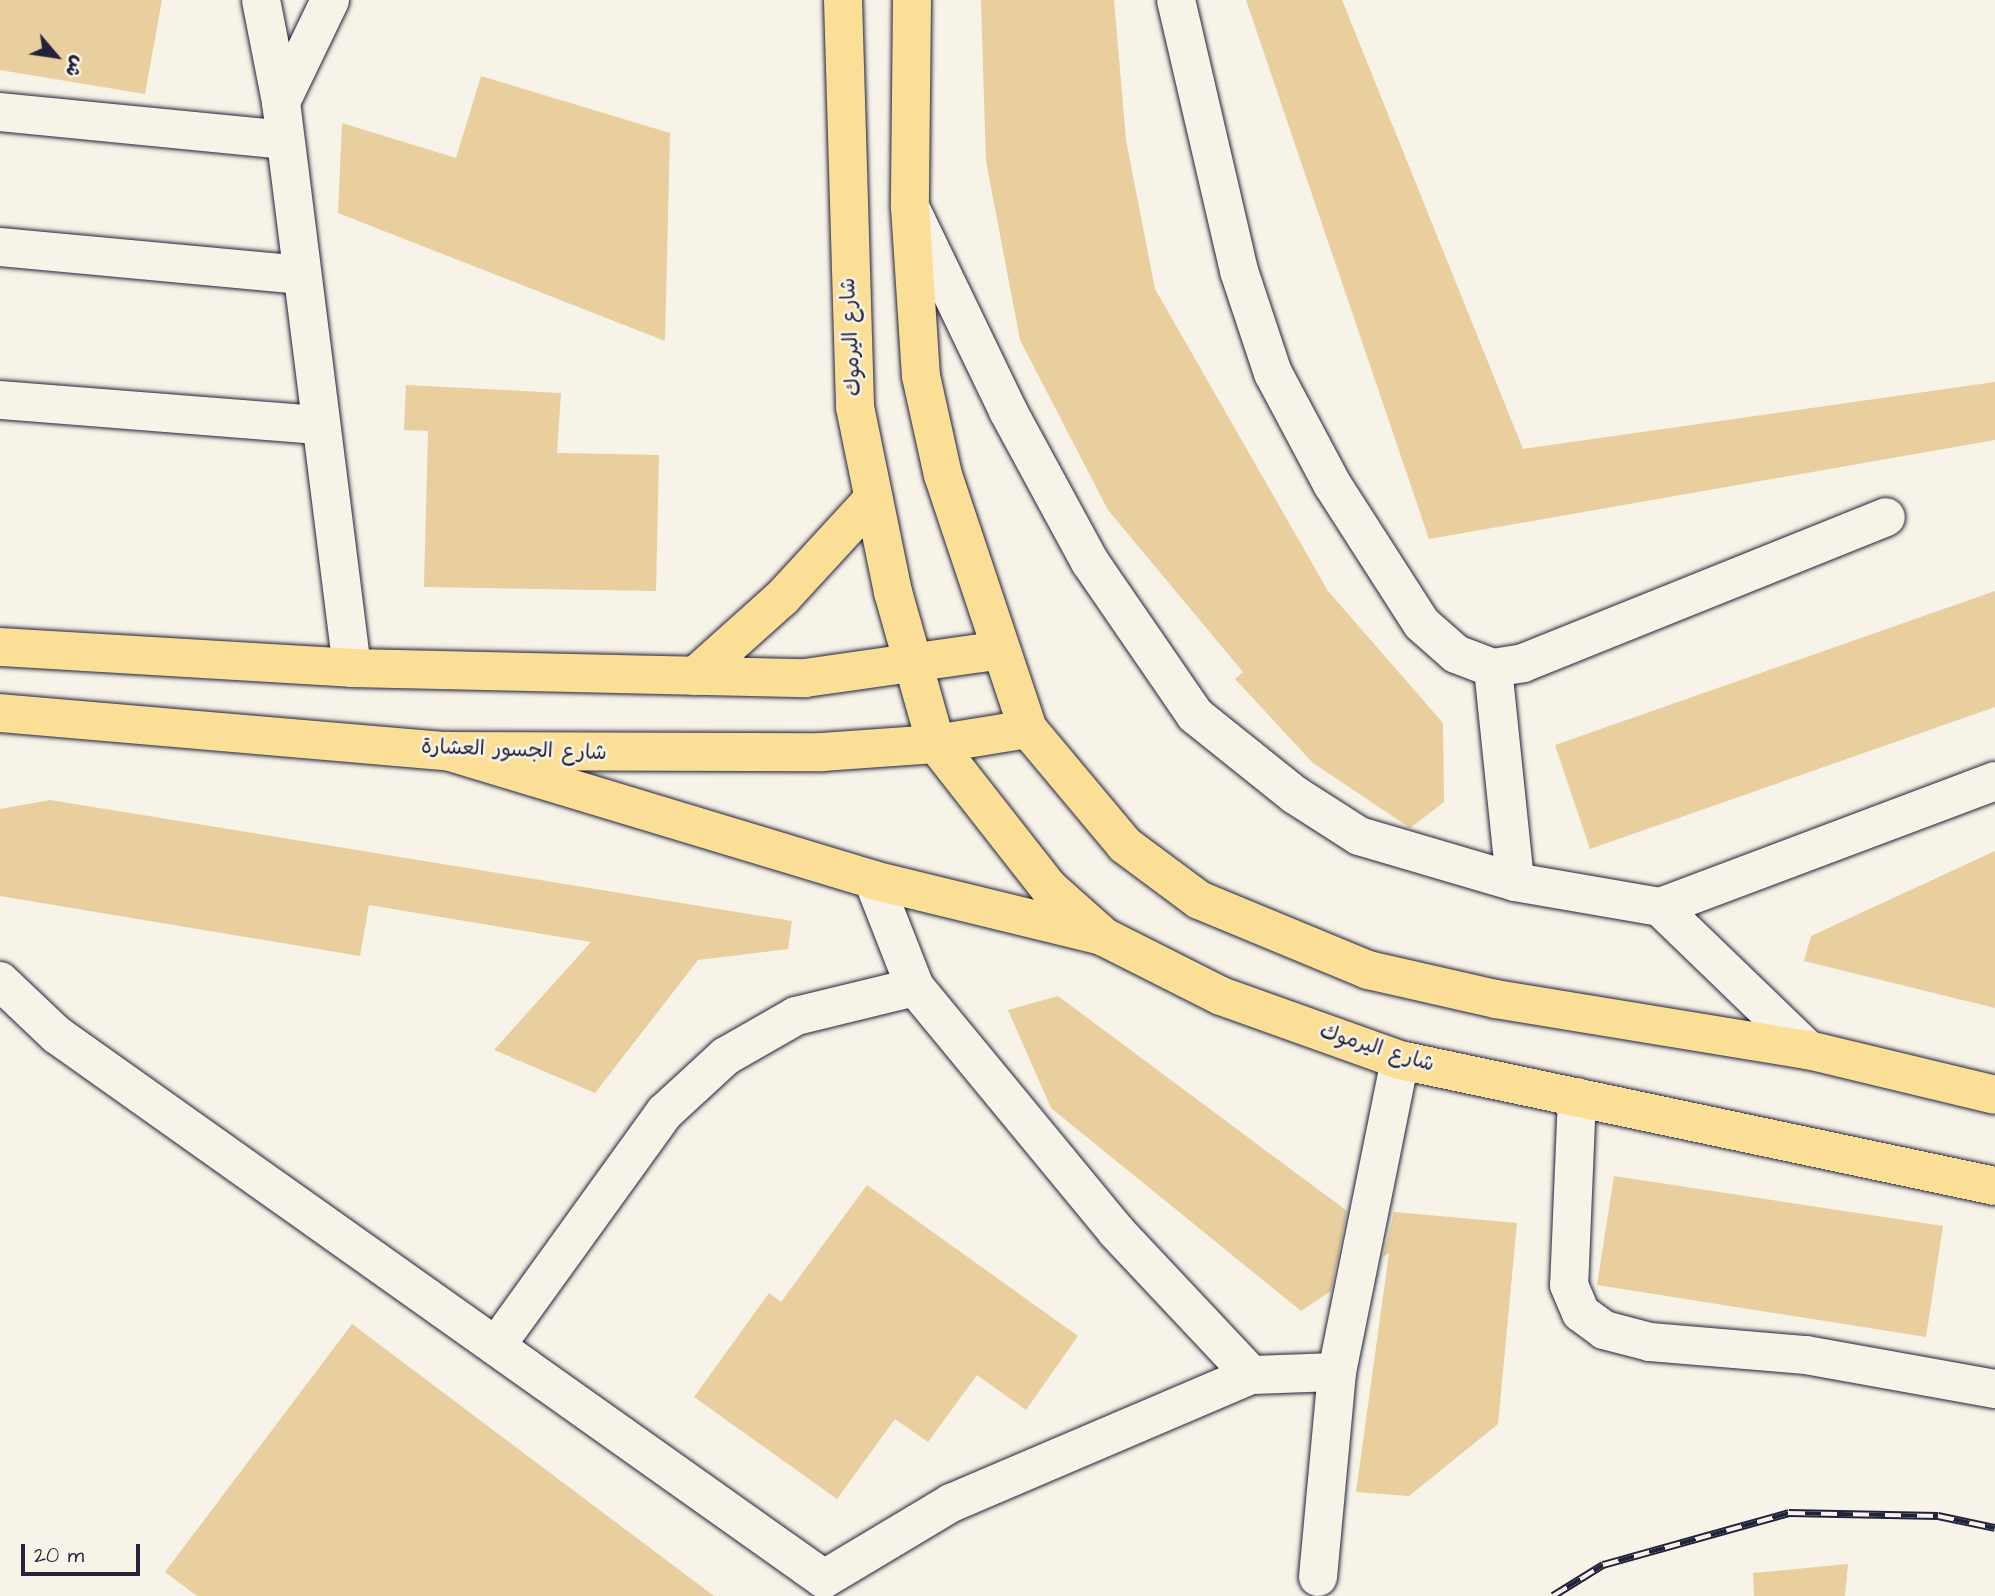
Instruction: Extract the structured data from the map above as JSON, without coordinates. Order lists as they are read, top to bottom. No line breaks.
{"streets":{"main road":["شارع اليرموك","شارع الجسور العشارة"]},"crossings":[["شارع اليرموك","شارع الجسور العشارة"]],"scale_bar":"20 m","north":"bottom right"}
